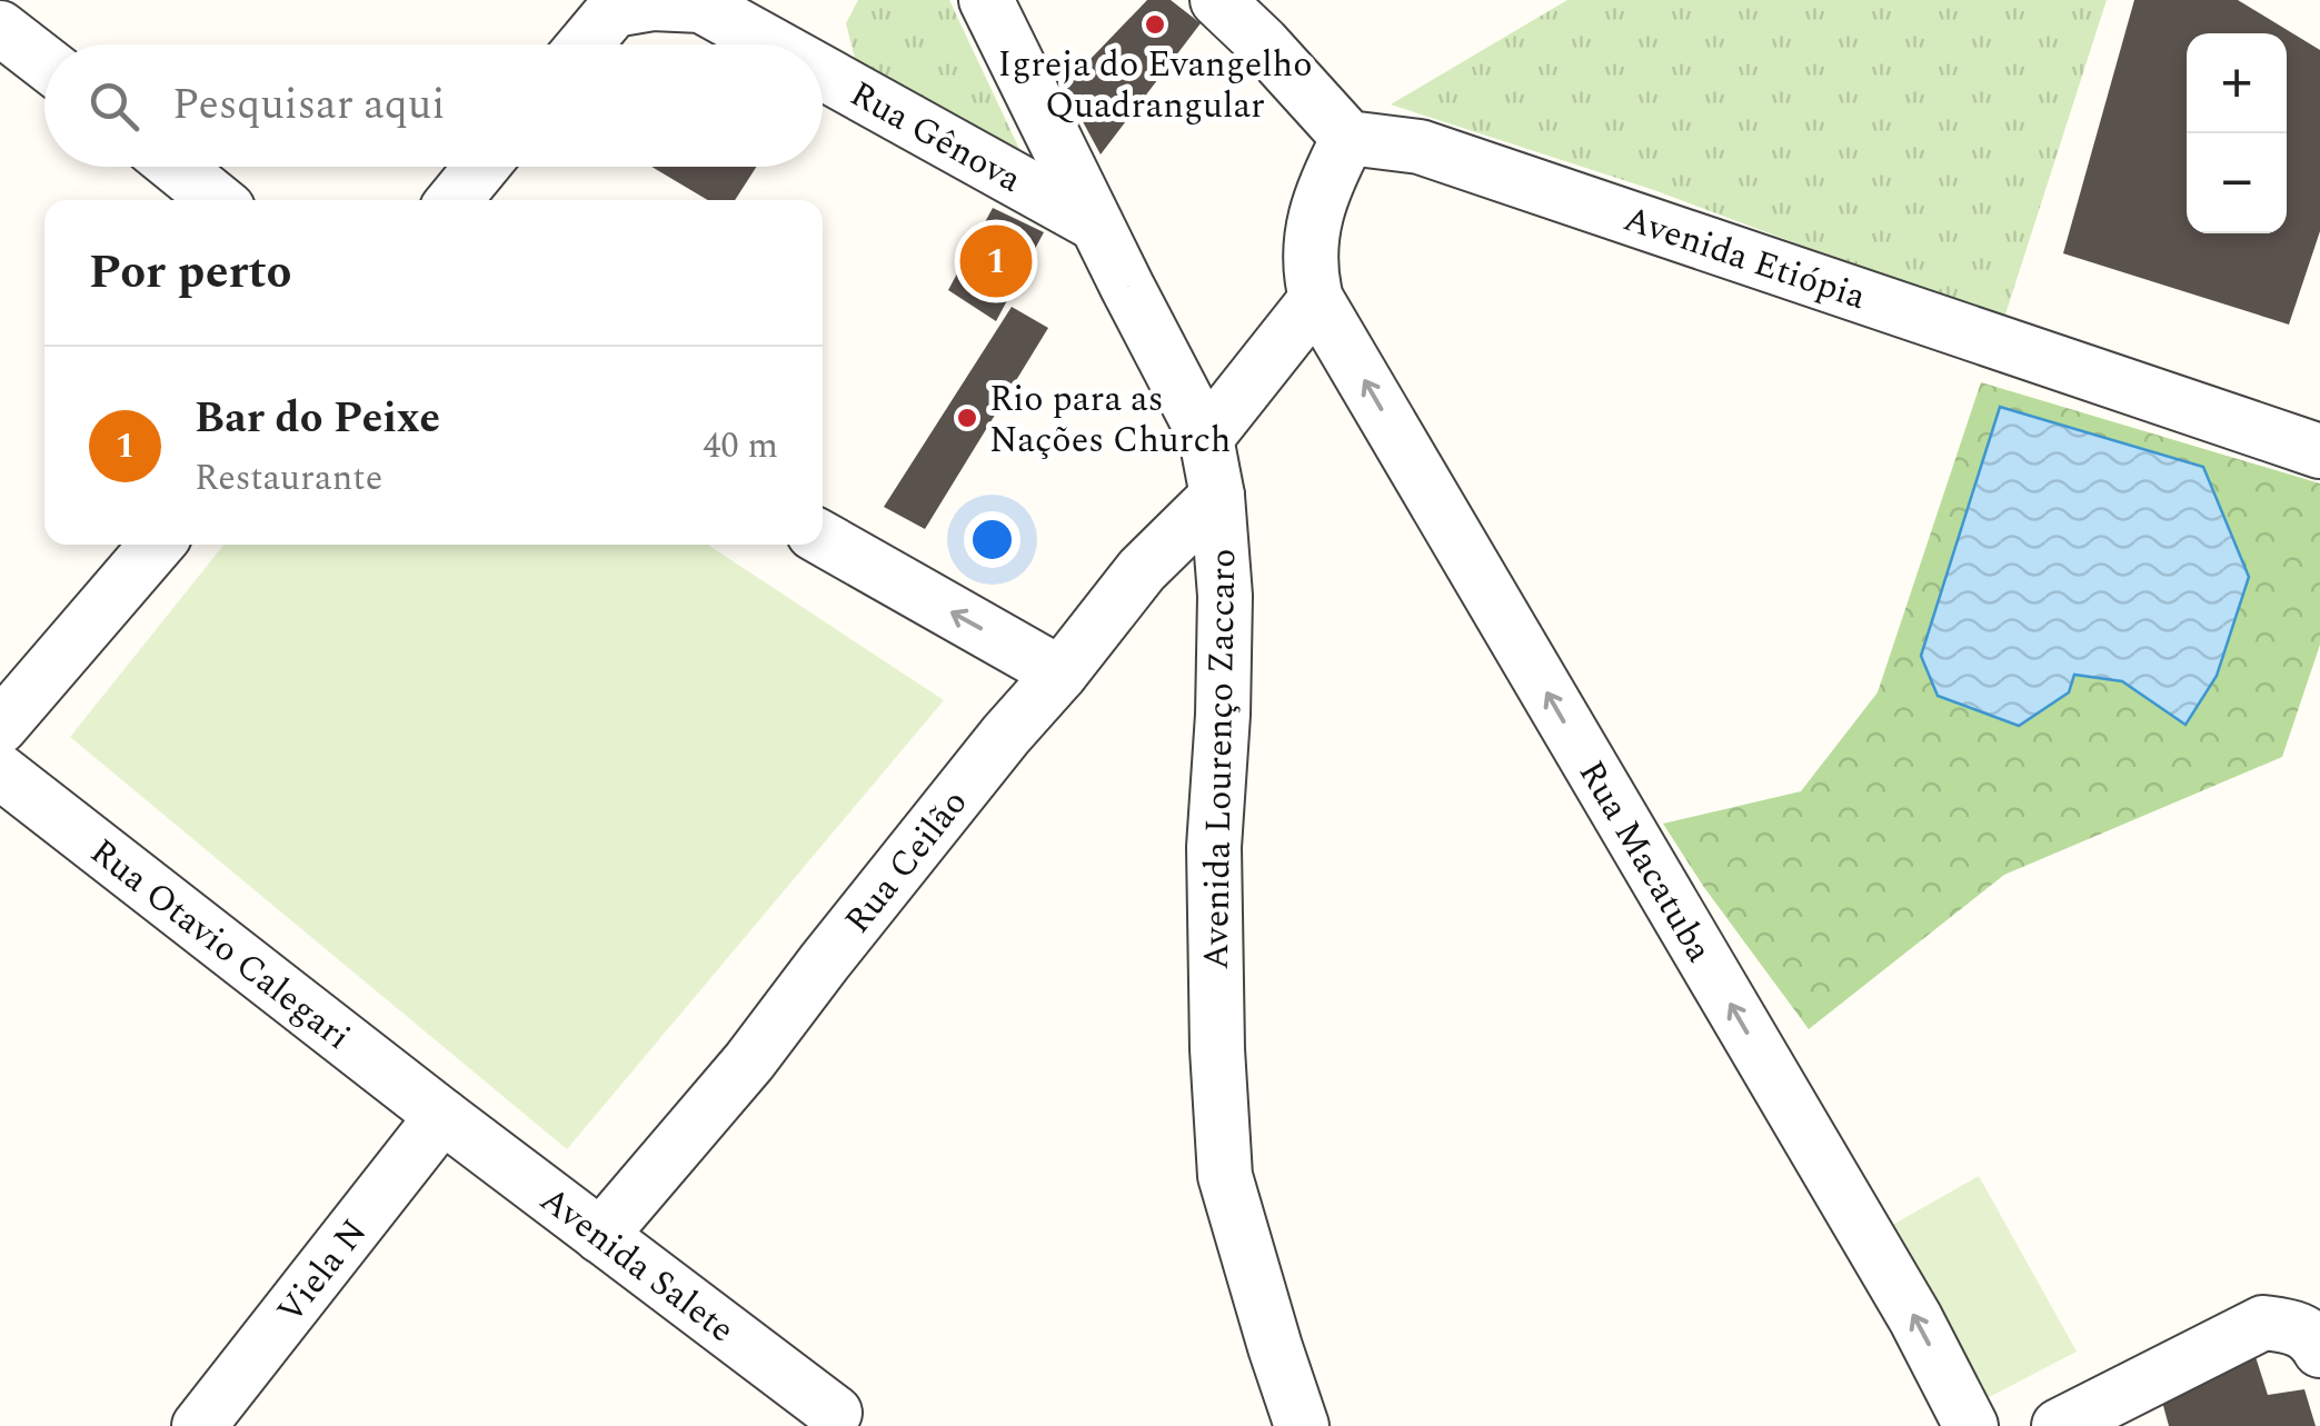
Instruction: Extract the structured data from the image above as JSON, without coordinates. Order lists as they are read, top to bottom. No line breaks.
{"streets":{"street":["Rua Gênova","Avenida Etiópia","Avenida Lourenço Zaccaro","Rua Ceilão","Rua Macatuba","Rua Otavio Calegari","Avenida Salete","Viela N"]},"crossings":[["Rua Gênova","Avenida Lourenço Zaccaro"],["Avenida Lourenço Zaccaro","Rua Ceilão"],["Rua Ceilão","Avenida Salete"],["Rua Otavio Calegari","Avenida Salete"],["Rua Otavio Calegari","Viela N"],["Avenida Salete","Viela N"]],"one_way":["Rua Macatuba"],"places":["Igreja do Evangelho Quadrangular","Rio para as Nações Church"],"page":{"map_buttons":["+","−"],"search":"Pesquisar aqui","heading":"Por perto","pins":"1","list":[{"mark":"1","name":"Bar do Peixe","note":"Restaurante","value":"40 m"}]}}
